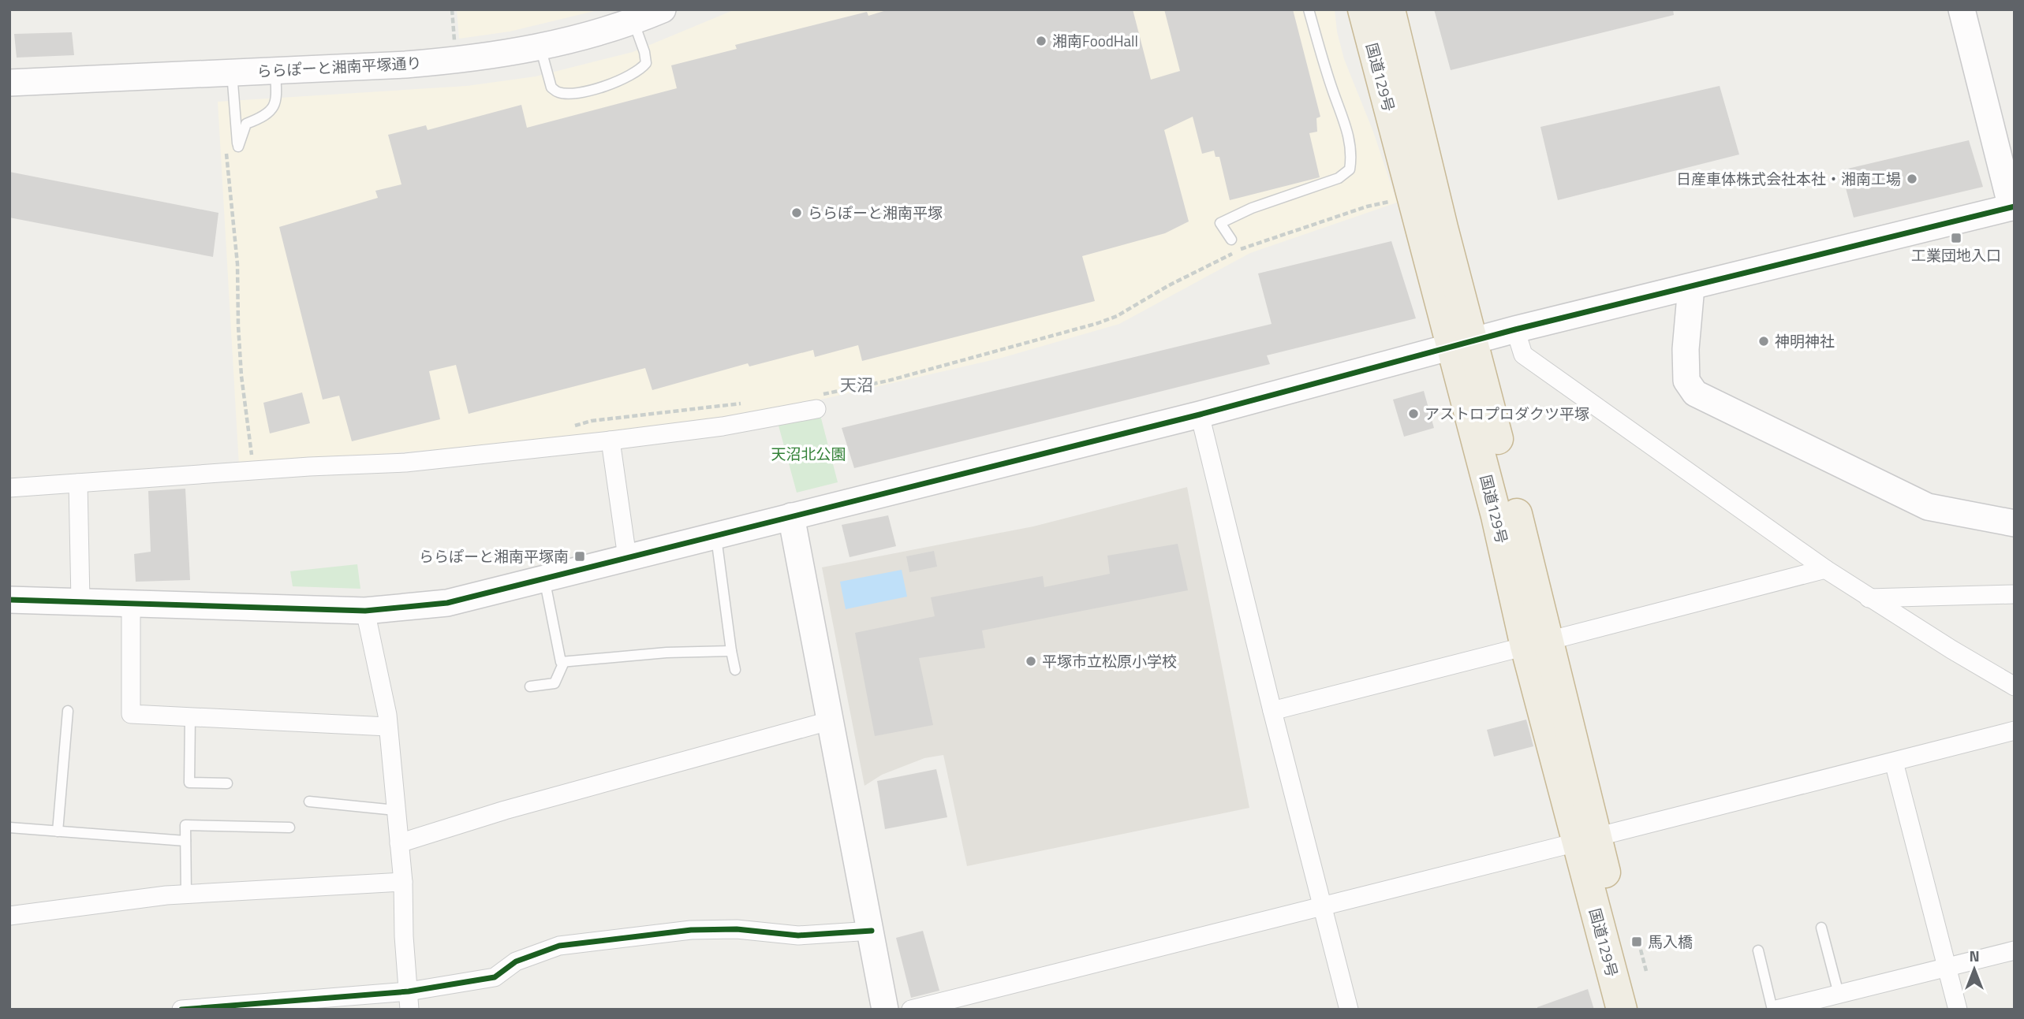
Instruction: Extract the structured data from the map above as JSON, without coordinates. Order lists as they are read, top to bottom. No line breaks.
{"streets":{"highway":["国道129号"],"street":["ららぽーと湘南平塚通り"]},"districts":["天沼"],"parks":["天沼北公園"],"places":{"other":["湘南FoodHall","日産車体株式会社本社・湘南工場","ららぽーと湘南平塚","神明神社","アストロプロダクツ平塚","平塚市立松原小学校"],"transit":["工業団地入口","ららぽーと湘南平塚南","馬入橋"]},"north":"top"}
